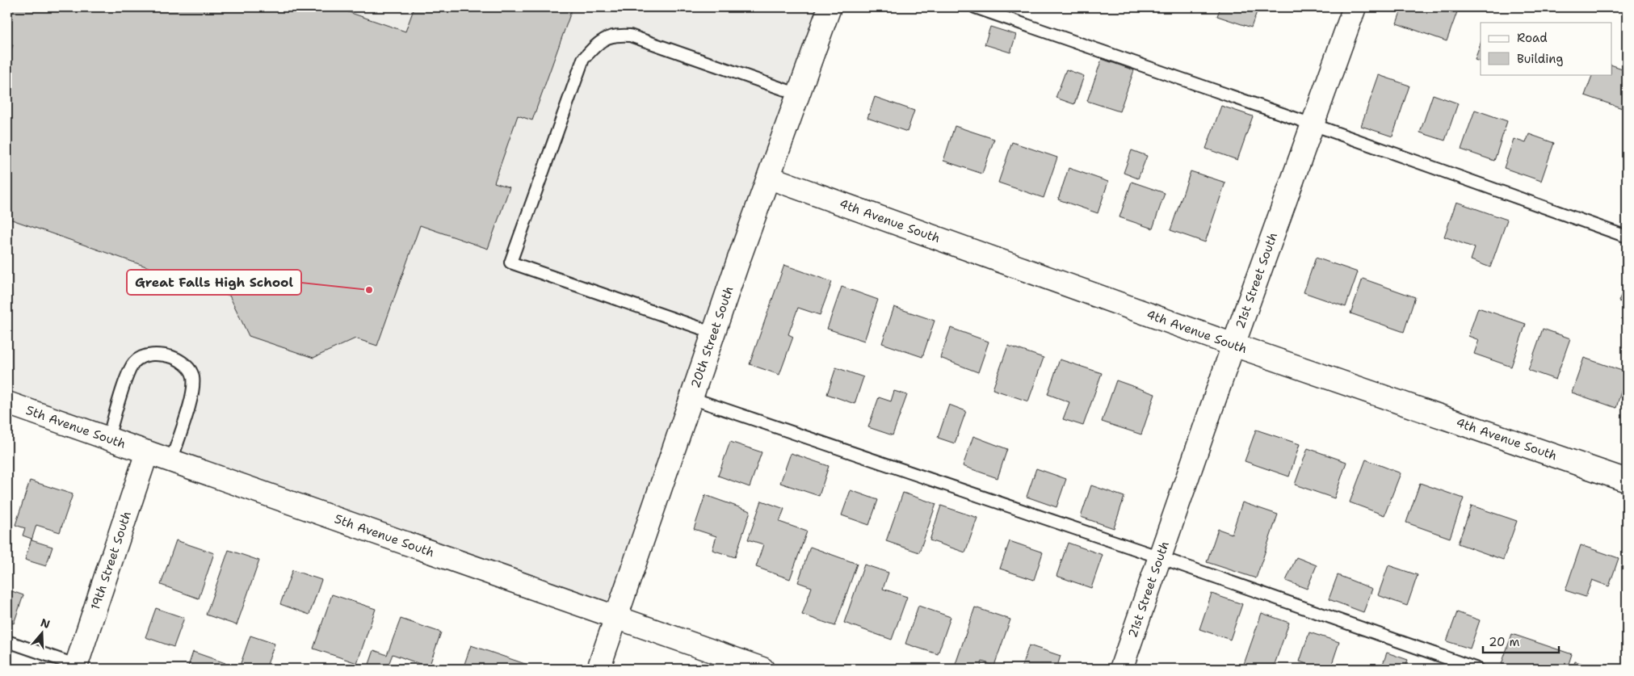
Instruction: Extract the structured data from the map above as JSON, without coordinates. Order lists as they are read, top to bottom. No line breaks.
{"streets":{"street":["4th Avenue South","21st Street South","20th Street South","5th Avenue South","19th Street South"]},"crossings":[["4th Avenue South","21st Street South"],["4th Avenue South","20th Street South"],["20th Street South","5th Avenue South"],["5th Avenue South","19th Street South"]],"places":["Great Falls High School"],"legend":["Road","Building"],"scale_bar":"20 m","north":"top"}
